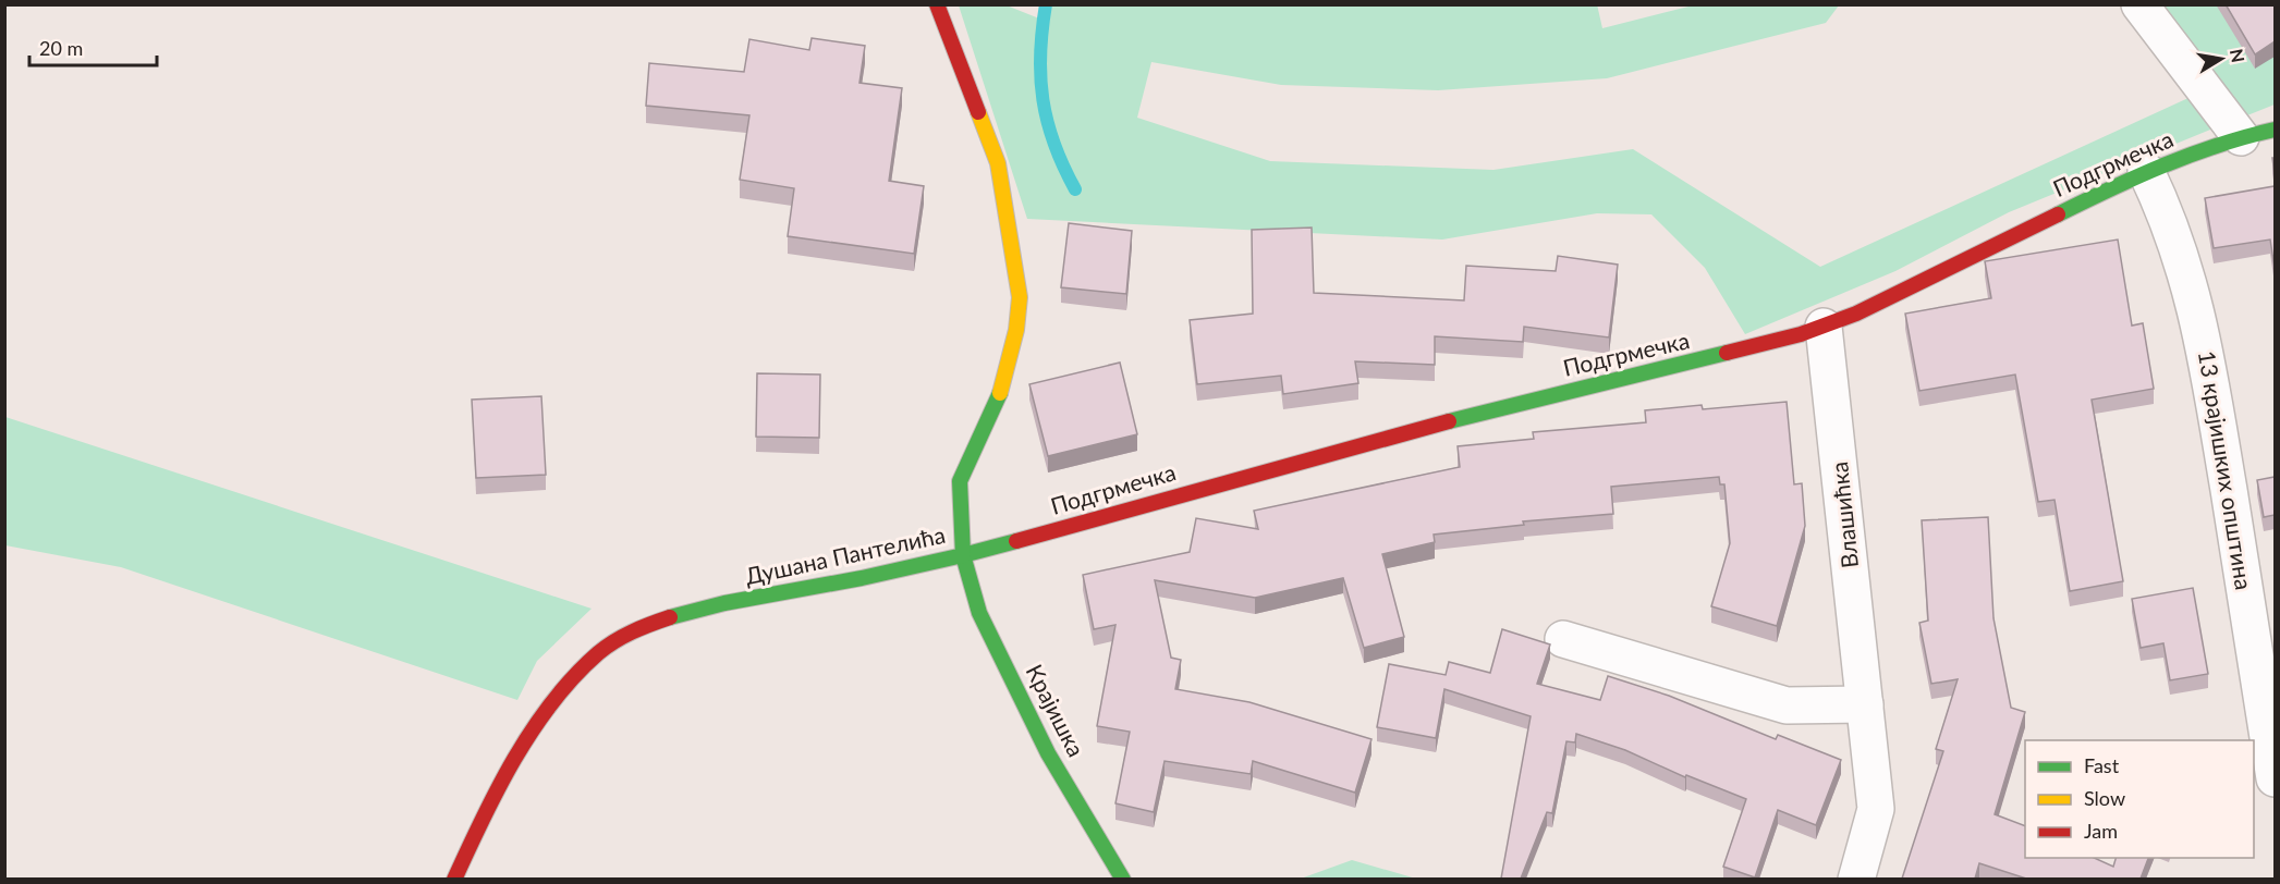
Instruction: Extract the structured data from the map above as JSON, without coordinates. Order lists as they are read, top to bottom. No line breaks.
{"streets":{"street":["Подгрмечка","13 крајишких општина","Влашићка","Душана Пантелића","Крајишка"]},"crossings":[["Подгрмечка","13 крајишких општина"],["Подгрмечка","Влашићка"],["Подгрмечка","Душана Пантелића"],["Подгрмечка","Крајишка"],["Душана Пантелића","Крајишка"]],"legend":["Fast","Slow","Jam"],"scale_bar":"20 m","north":"right"}
